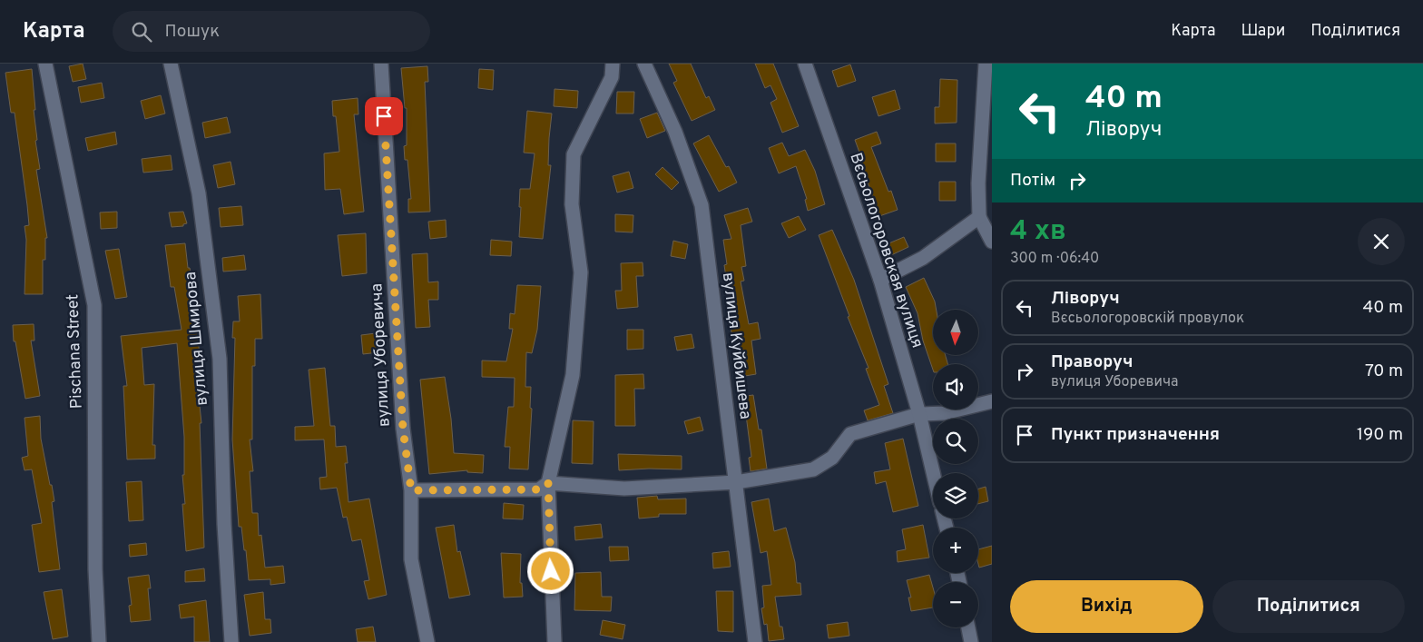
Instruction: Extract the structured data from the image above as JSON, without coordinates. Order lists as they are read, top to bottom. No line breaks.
{"streets":{"street":["Вєсьологоровская вулиця","вулиця Шмирова","вулиця Куйбишева","Pischana Street","вулиця Уборевича"]},"north":"bottom","page":{"header":"Карта","search":"Пошук","nav":["Карта","Шари","Поділитися"],"turn":["40 m","Ліворуч"],"then":"Потім","heading":["4 хв","300 m · 06:40"],"list":[{"name":"Ліворуч","note":"Вєсьологоровскій провулок","value":"40 m"},{"name":"Праворуч","note":"вулиця Уборевича","value":"70 m"},{"name":"Пункт призначення","value":"190 m"}],"map_buttons":["+","−"],"buttons":["Вихід","Поділитися"]}}
